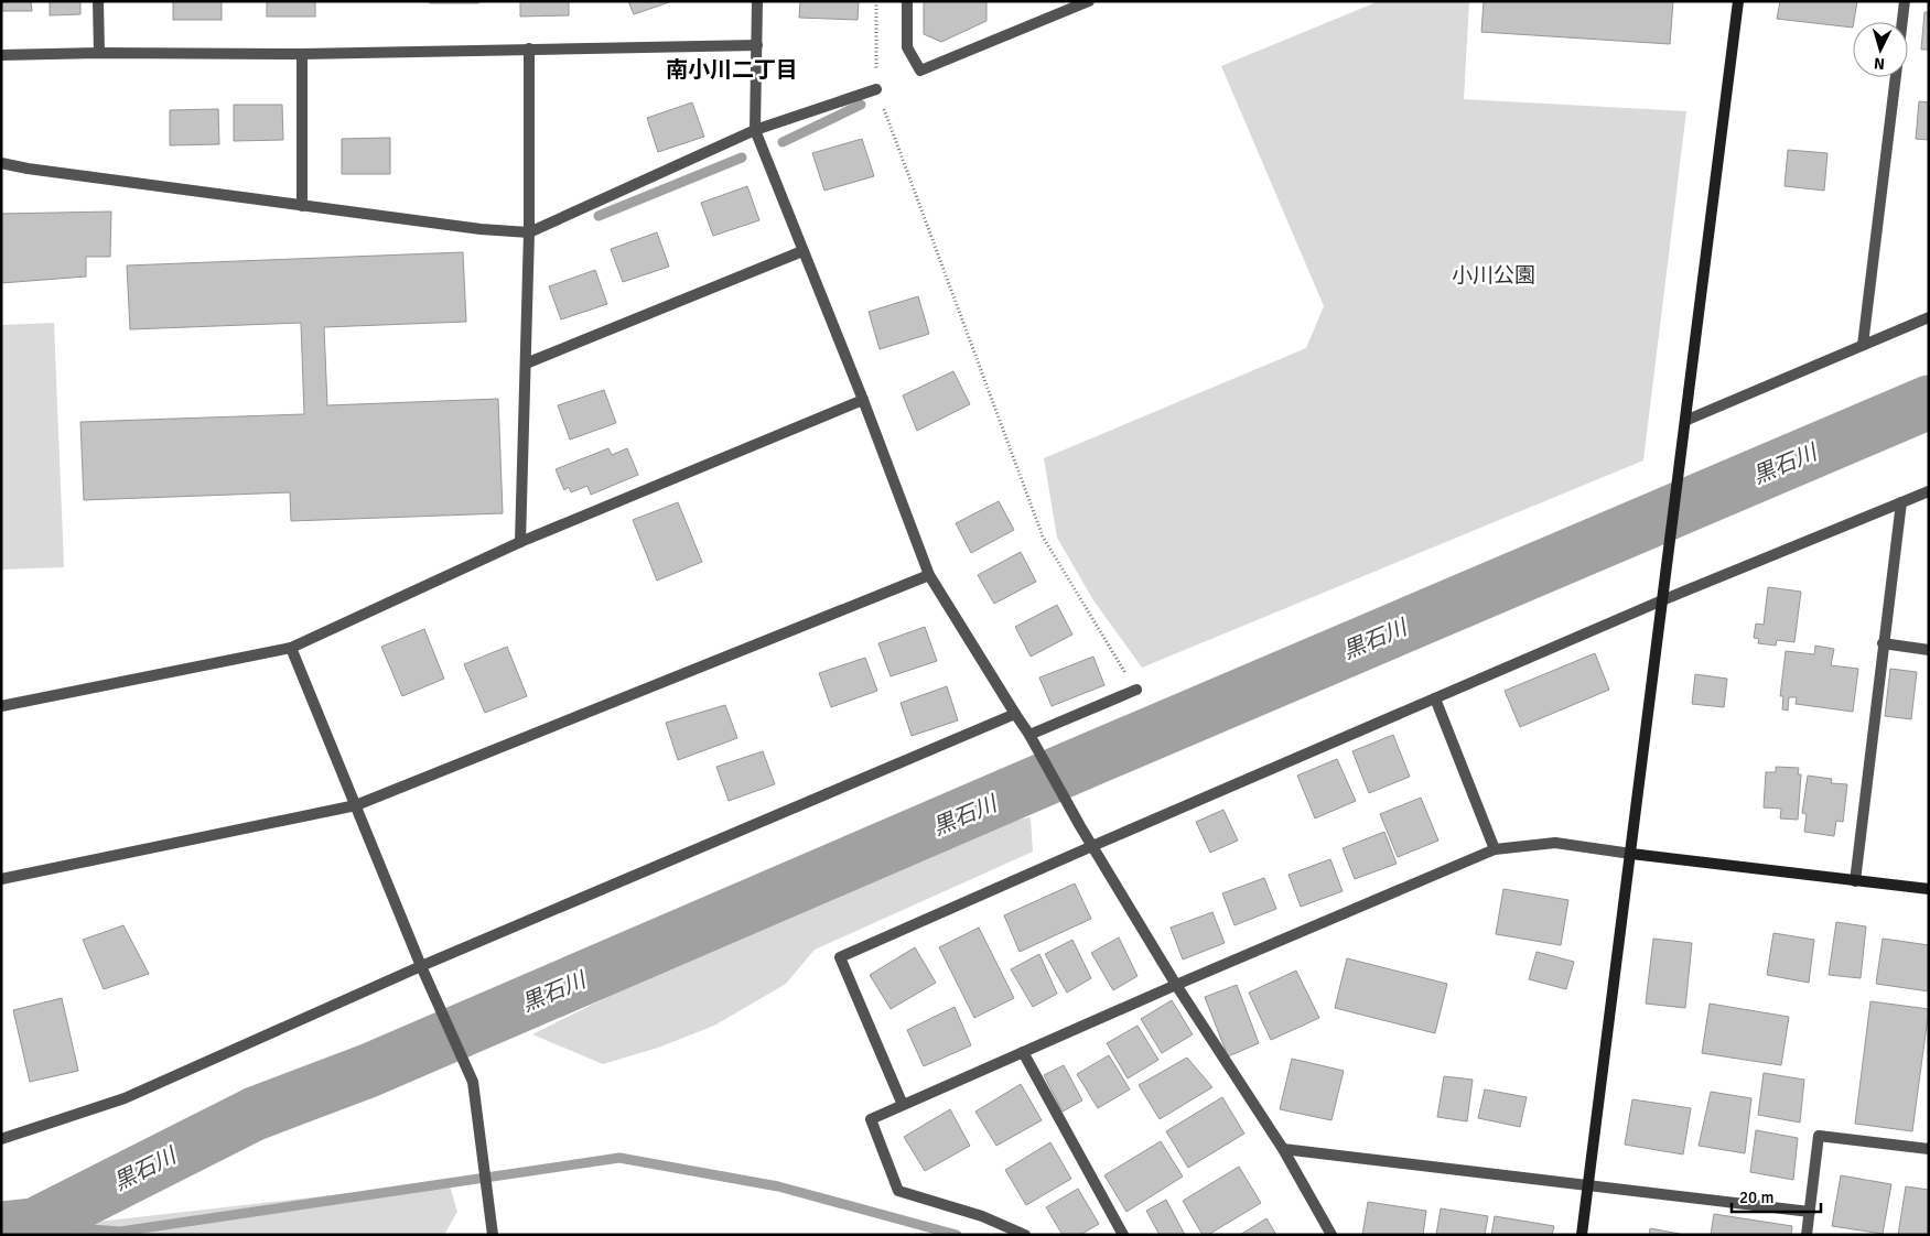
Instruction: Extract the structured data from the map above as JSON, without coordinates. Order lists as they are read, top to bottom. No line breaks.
{"districts":["南小川二丁目"],"water":["黒石川"],"parks":["小川公園"],"scale_bar":"20 m","north":"bottom"}
